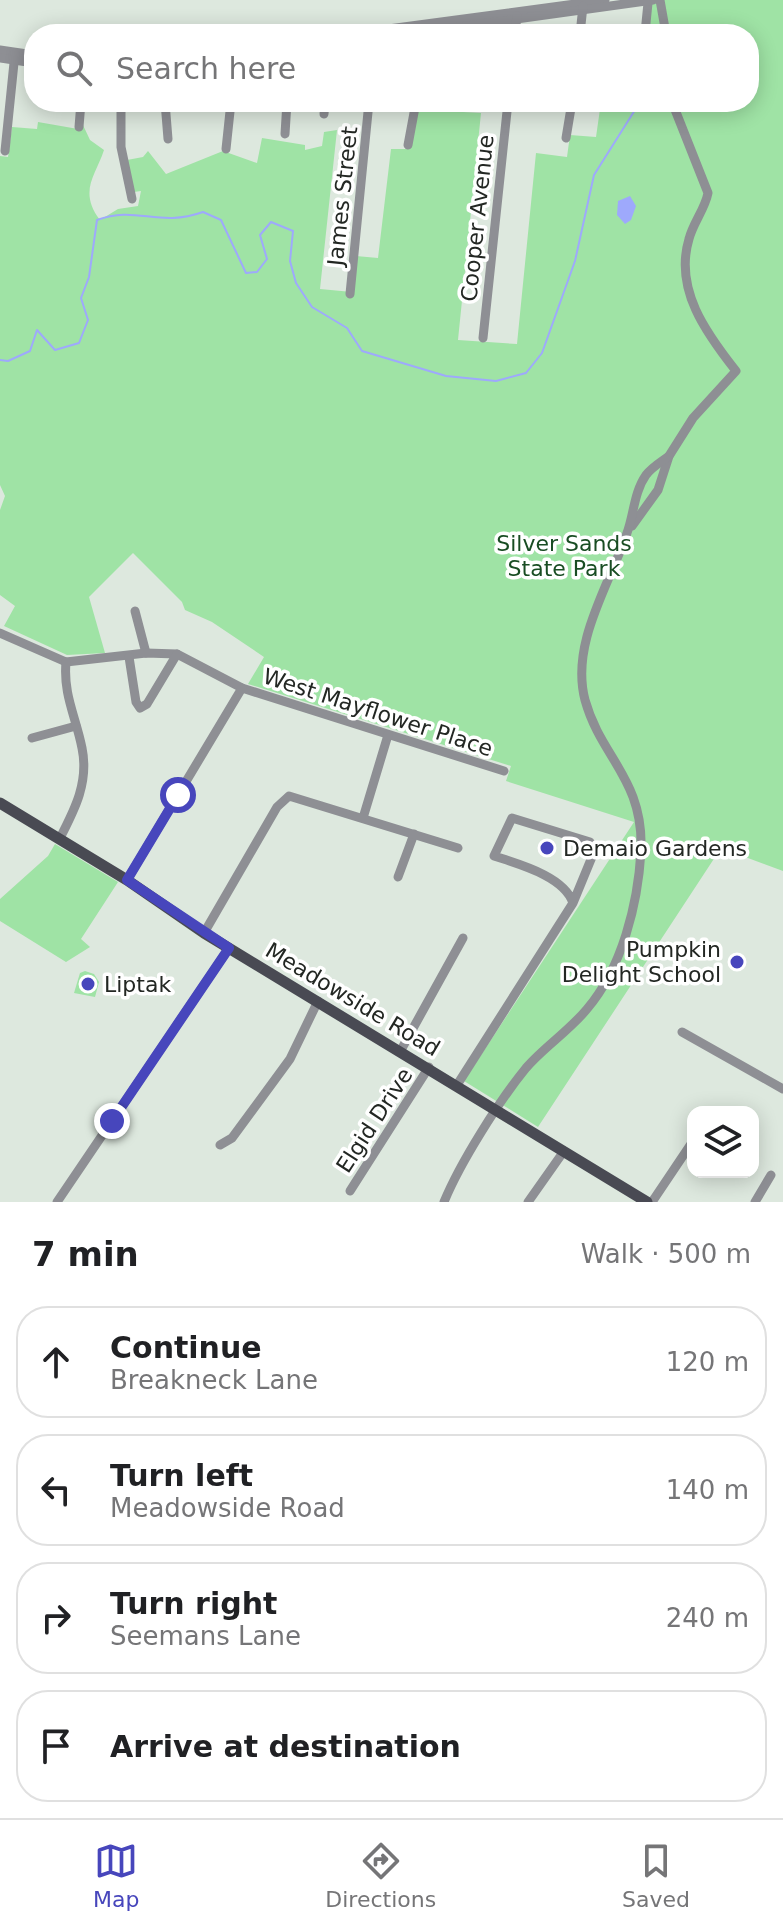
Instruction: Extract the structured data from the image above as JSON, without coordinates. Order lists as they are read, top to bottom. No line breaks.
{"streets":{"main road":["Meadowside Road"],"street":["James Street","Cooper Avenue","West Mayflower Place","Elgid Drive"]},"crossings":[["Meadowside Road","Elgid Drive"]],"parks":["Silver Sands State Park"],"places":["Demaio Gardens","Pumpkin Delight School","Liptak"],"page":{"search":"Search here","heading":["7 min","Walk · 500 m"],"list":[["Continue","Breakneck Lane","120 m"],["Turn left","Meadowside Road","140 m"],["Turn right","Seemans Lane","240 m"],"Arrive at destination"],"nav":["Map","Directions","Saved"]}}
